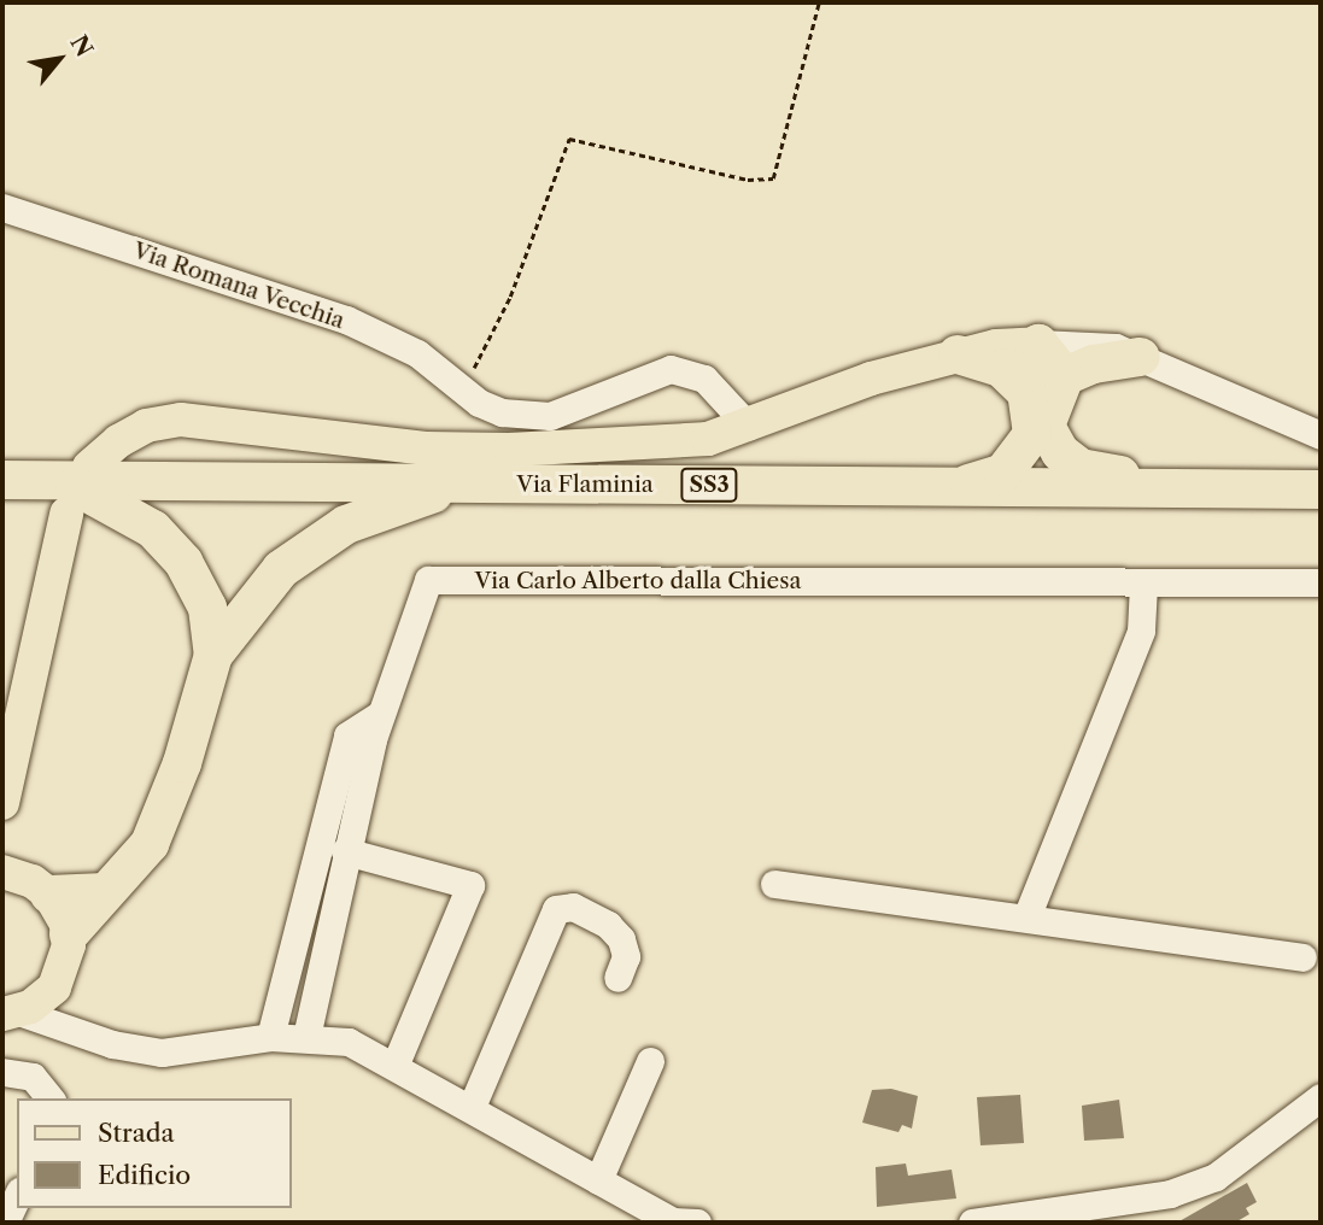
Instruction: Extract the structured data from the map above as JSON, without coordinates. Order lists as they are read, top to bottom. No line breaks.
{"streets":{"highway":["Via Flaminia","SS3"],"street":["Via Romana Vecchia","Via Carlo Alberto dalla Chiesa"]},"legend":["Strada","Edificio"],"north":"top right"}
